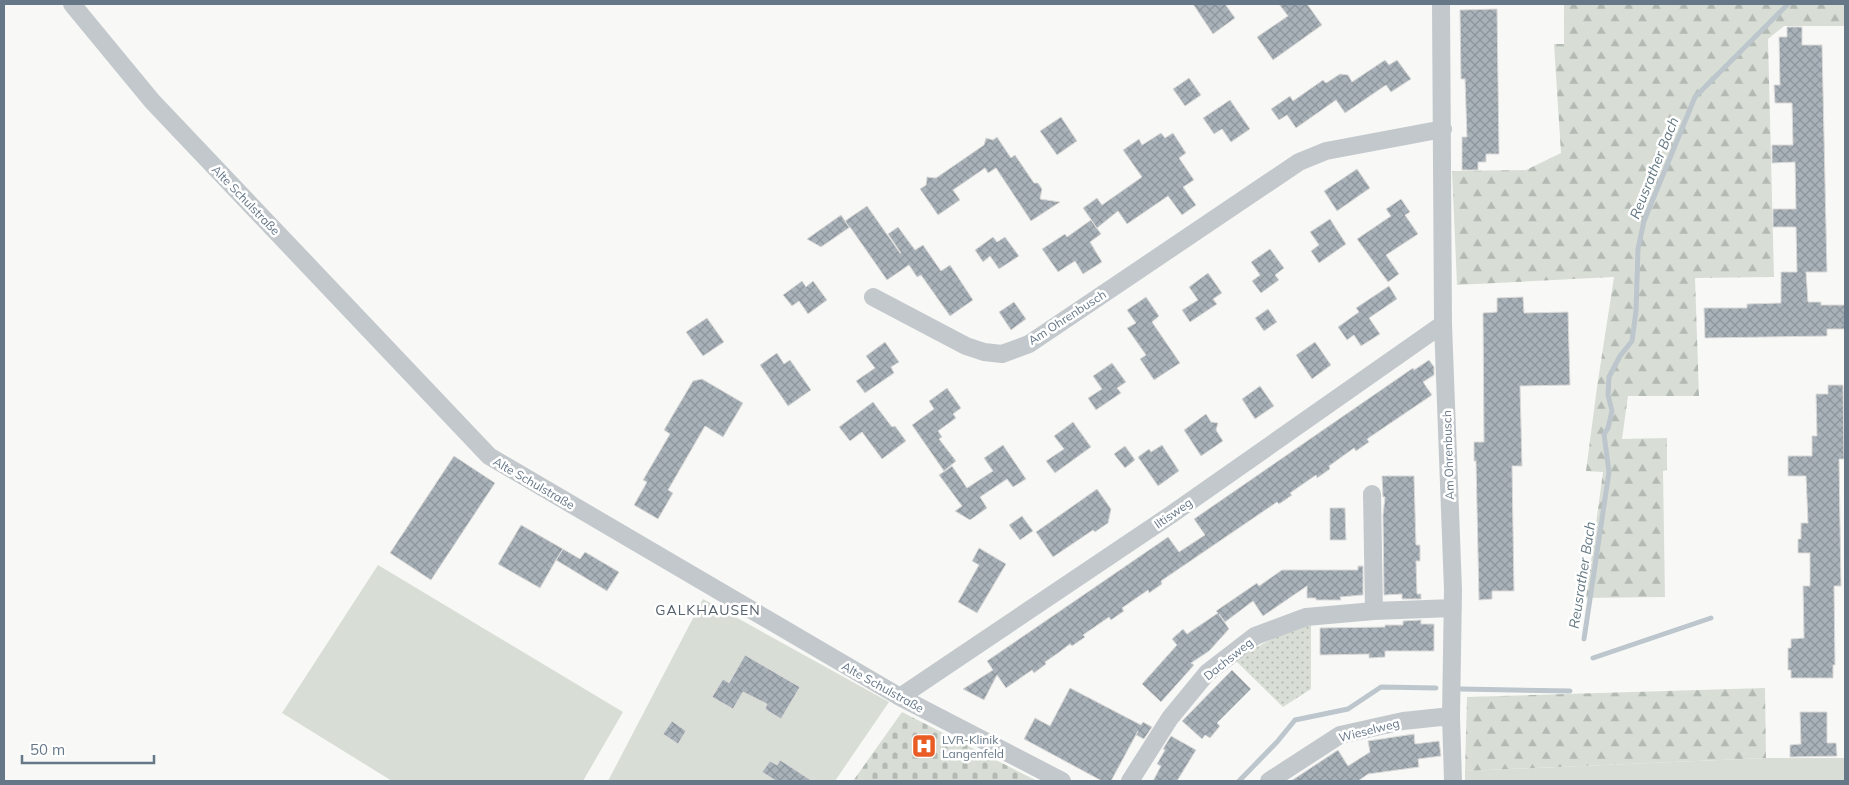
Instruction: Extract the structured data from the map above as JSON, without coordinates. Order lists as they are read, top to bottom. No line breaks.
{"streets":{"street":["Alte Schulstraße","Am Ohrenbusch","Iltisweg","Dachsweg","Wieselweg"]},"crossings":[["Alte Schulstraße","Iltisweg"],["Am Ohrenbusch","Iltisweg"],["Am Ohrenbusch","Dachsweg"],["Am Ohrenbusch","Wieselweg"]],"districts":["GALKHAUSEN"],"water":["Reusrather Bach"],"places":{"hospital":["LVR-Klinik Langenfeld"]},"scale_bar":"50 m"}
